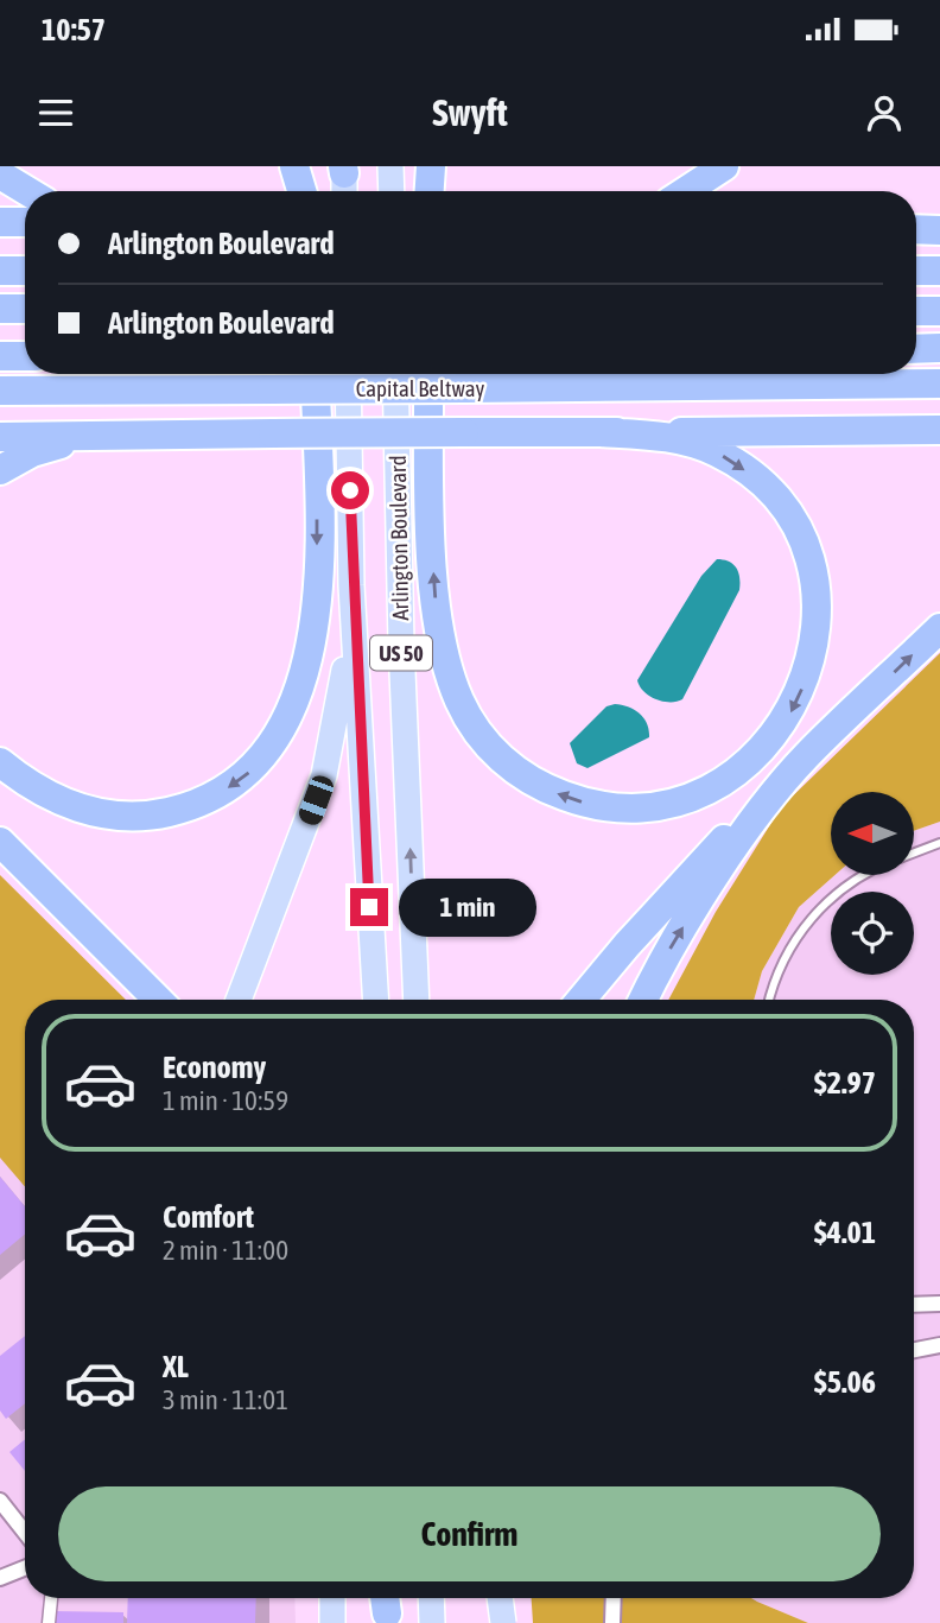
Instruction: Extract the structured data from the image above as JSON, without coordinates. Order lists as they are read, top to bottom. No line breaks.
{"streets":{"highway":["Capital Beltway"],"main road":["Arlington Boulevard","US 50"]},"north":"left","page":{"status":"10:57","header":"Swyft","banner":["Arlington Boulevard","Arlington Boulevard"],"bubble":"1 min","list":[{"name":"Economy","note":"1 min · 10:59","value":"$2.97"},{"name":"Comfort","note":"2 min · 11:00","value":"$4.01"},{"name":"XL","note":"3 min · 11:01","value":"$5.06"}],"buttons":"Confirm"}}
